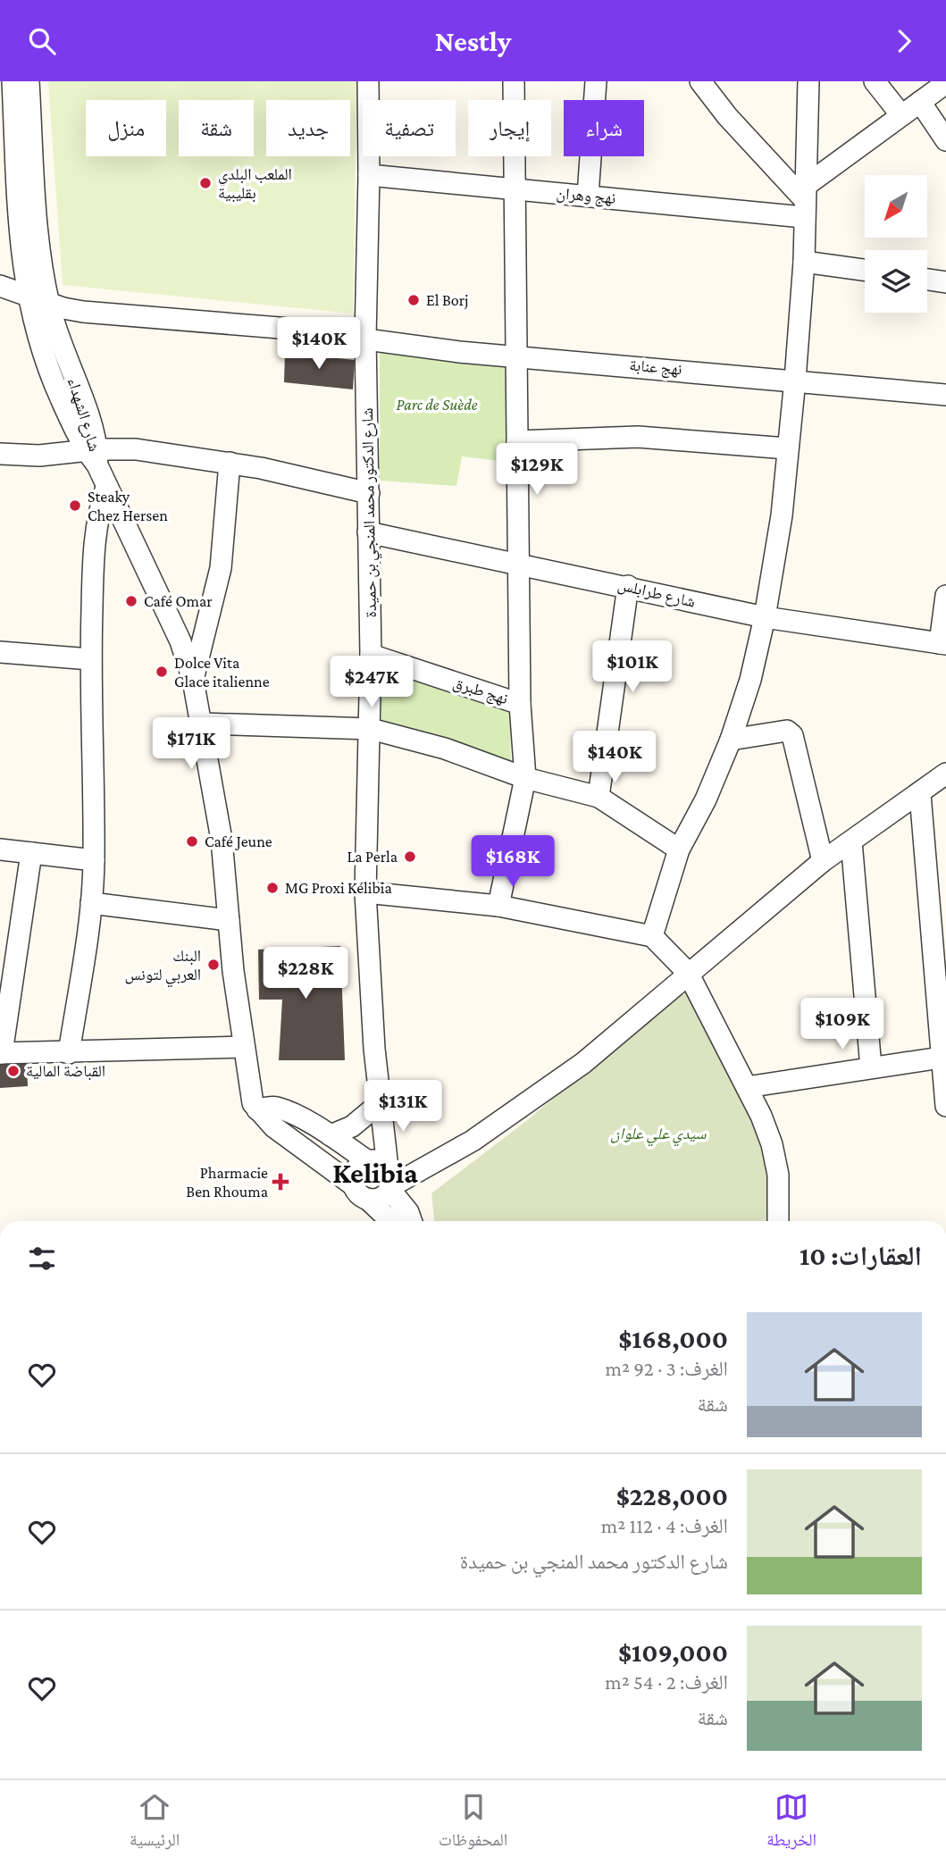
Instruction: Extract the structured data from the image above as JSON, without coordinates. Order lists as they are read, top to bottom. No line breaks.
{"streets":{"street":["نهج وهران","نهج عنابة","شارع الشهداء","شارع الدكتور محمد المنجي بن حميدة","شارع طرابلس","نهج طبرق"]},"crossings":[["نهج وهران","شارع الدكتور محمد المنجي بن حميدة"],["نهج عنابة","شارع الشهداء"],["نهج عنابة","شارع الدكتور محمد المنجي بن حميدة"],["شارع الدكتور محمد المنجي بن حميدة","شارع طرابلس"],["شارع الدكتور محمد المنجي بن حميدة","نهج طبرق"]],"districts":["Kelibia"],"parks":["Parc de Suède","سيدي علي علوان"],"places":{"other":["الملعب البلدي بقليبية","El Borj","Steaky Chez Hersen","Café Omar","Dolce Vita Glace italienne","Café Jeune","La Perla","MG Proxi Kélibia","البنك العربي لتونس","القباضة المالية"],"health":["Pharmacie Ben Rhouma"]},"north":"bottom left","page":{"header":"Nestly","chip":["شراء","إيجار","تصفية","جديد","شقة","منزل"],"price":["$140K","$129K","$101K","$247K","$171K","$140K","$168K","$228K","$109K","$131K"],"heading":"العقارات: 10","list":[{"name":"$168,000","note":"الغرف: 3 · 92 m² · شقة"},{"name":"$228,000","note":"الغرف: 4 · 112 m² · شارع الدكتور محمد المنجي بن حميدة"},{"name":"$109,000","note":"الغرف: 2 · 54 m² · شقة"}],"tabs":["الخريطة","المحفوظات","الرئيسية"]}}
